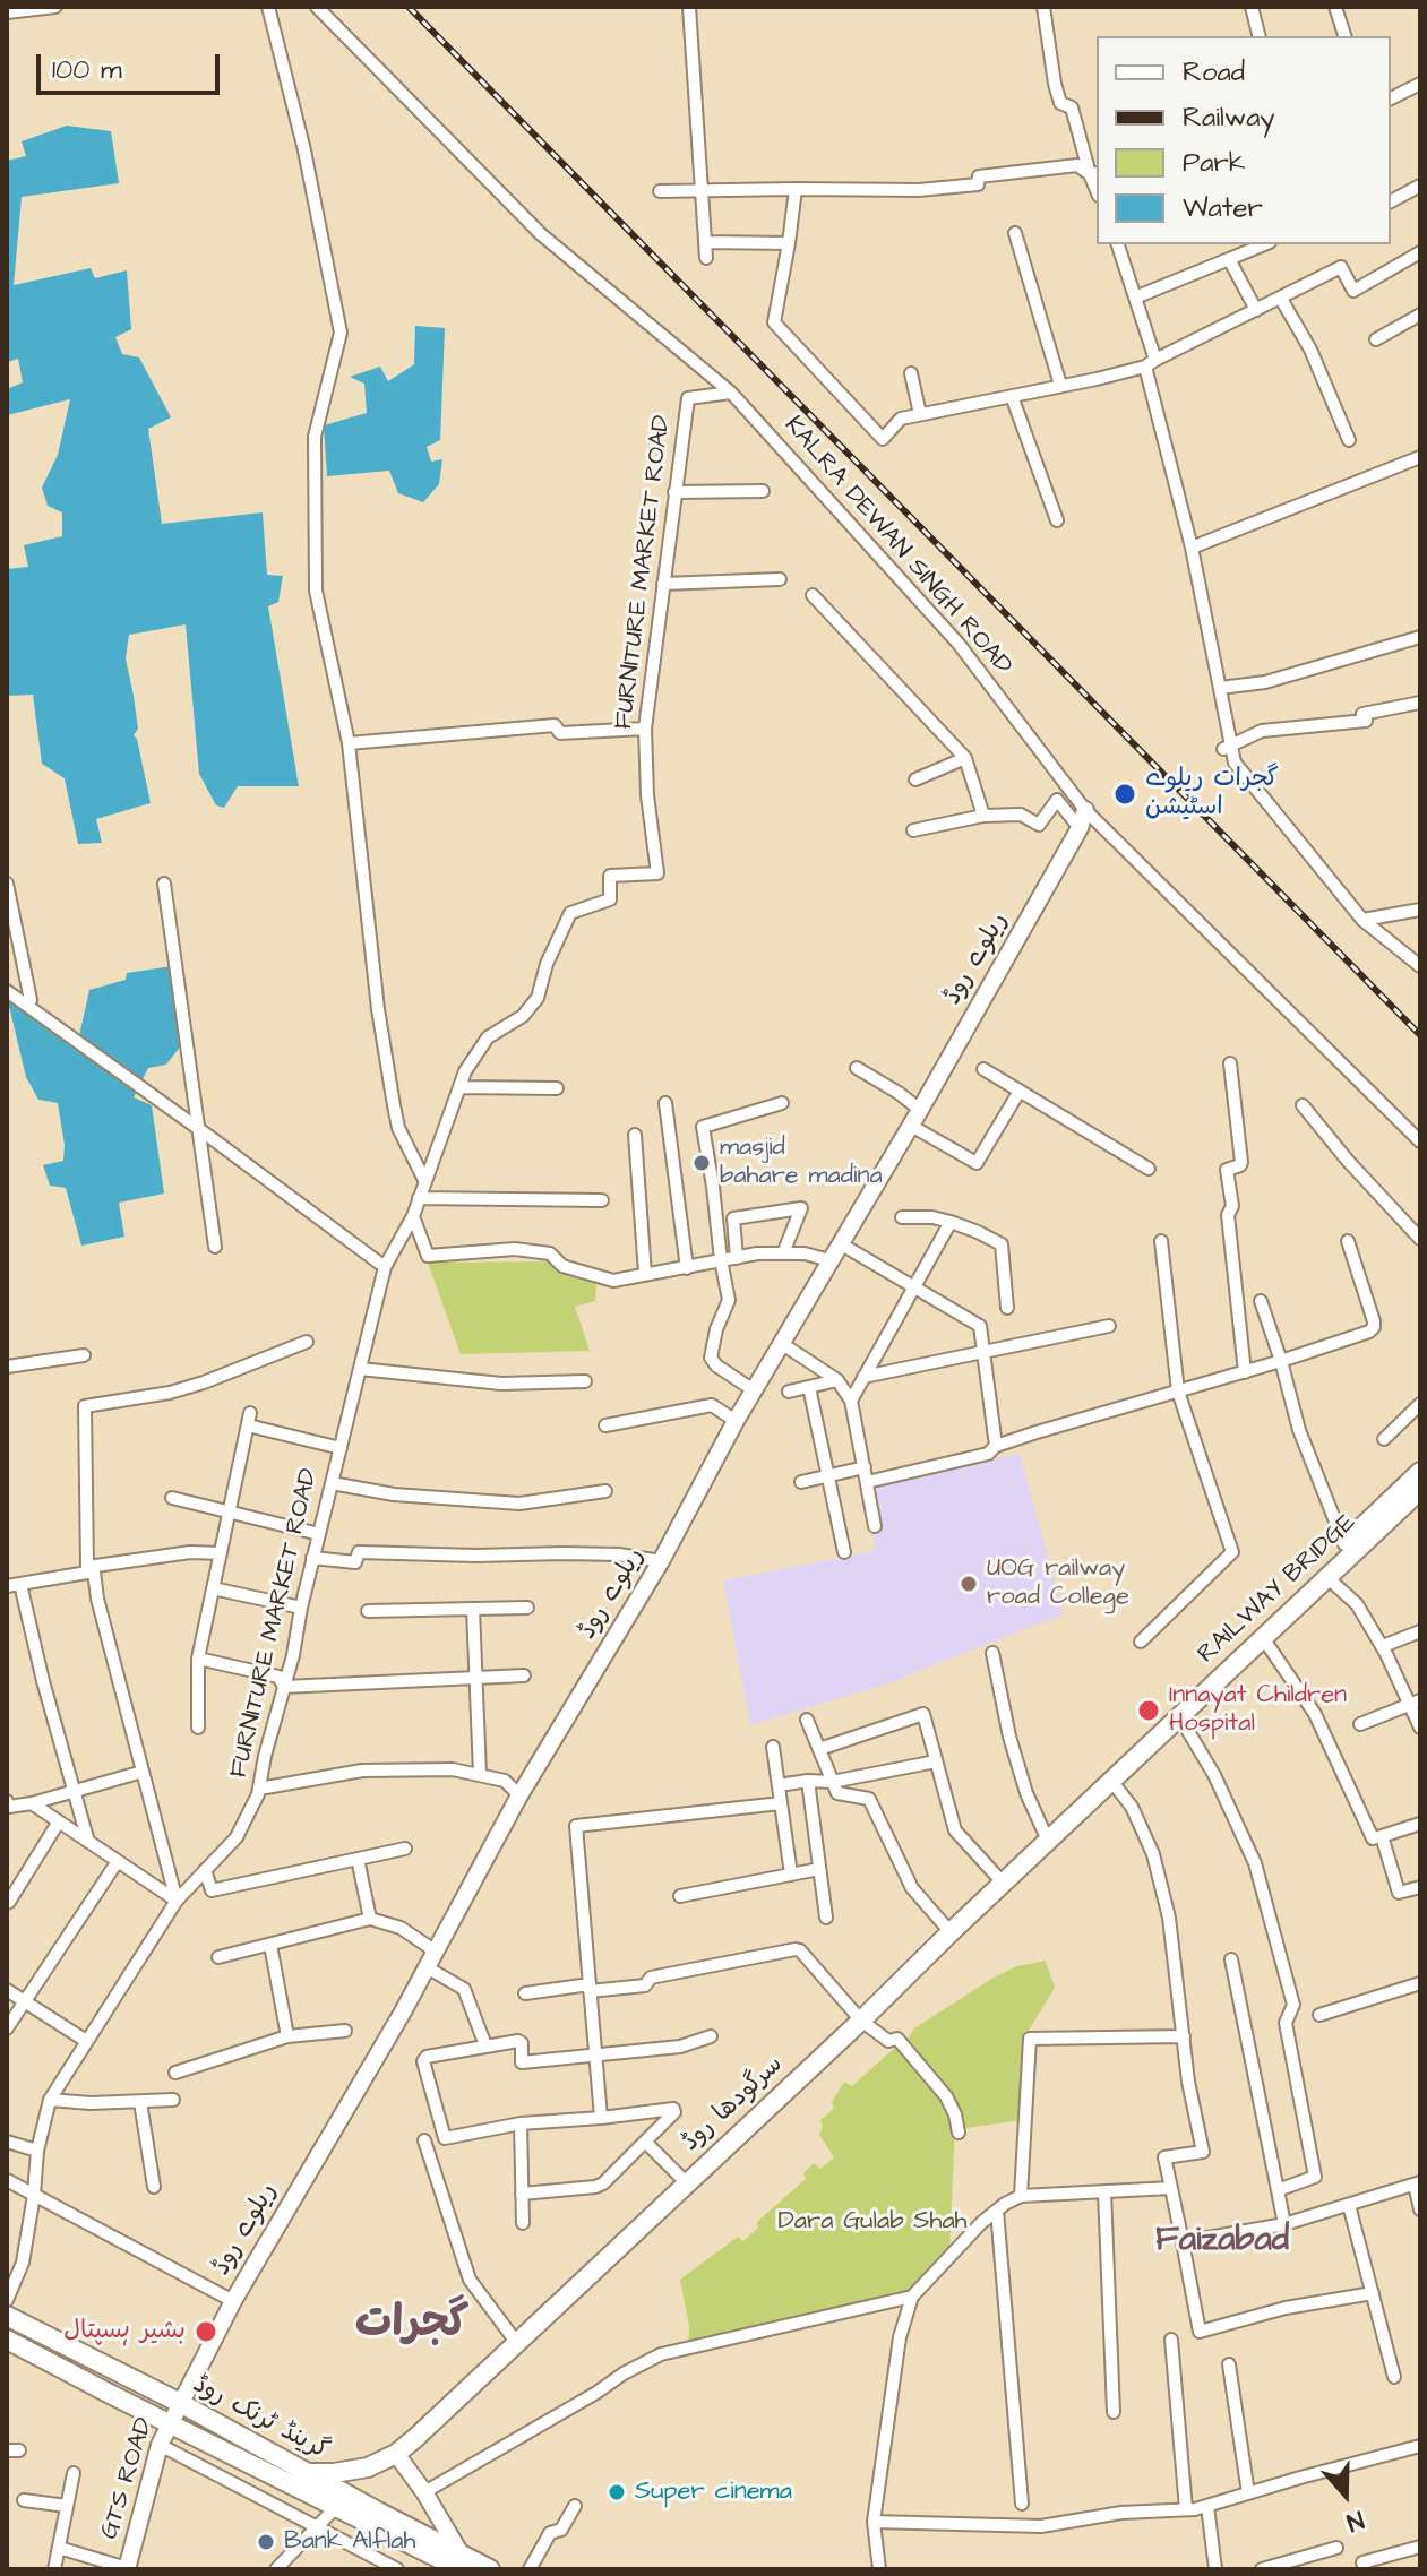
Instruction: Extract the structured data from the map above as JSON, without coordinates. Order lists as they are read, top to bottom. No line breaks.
{"streets":{"main road":["RAILWAY BRIDGE","سرگودھا روڈ","گرینڈ ٹرنک روڈ"],"street":["KALRA DEWAN SINGH ROAD","FURNITURE MARKET ROAD","ریلوے روڈ","GTS ROAD"]},"crossings":[["KALRA DEWAN SINGH ROAD","FURNITURE MARKET ROAD"],["KALRA DEWAN SINGH ROAD","ریلوے روڈ"],["ریلوے روڈ","گرینڈ ٹرنک روڈ"],["ریلوے روڈ","GTS ROAD"],["RAILWAY BRIDGE","سرگودھا روڈ"],["سرگودھا روڈ","گرینڈ ٹرنک روڈ"],["گرینڈ ٹرنک روڈ","GTS ROAD"]],"districts":["Faizabad","گجرات"],"parks":["Dara Gulab Shah"],"places":["گجرات ریلوے اسٹیشن","masjid bahare madina","UOG railway road College","Innayat Children Hospital","بشیر ہسپتال","Super cinema","Bank Alflah"],"legend":["Road","Railway","Park","Water"],"scale_bar":"100 m","north":"bottom"}
